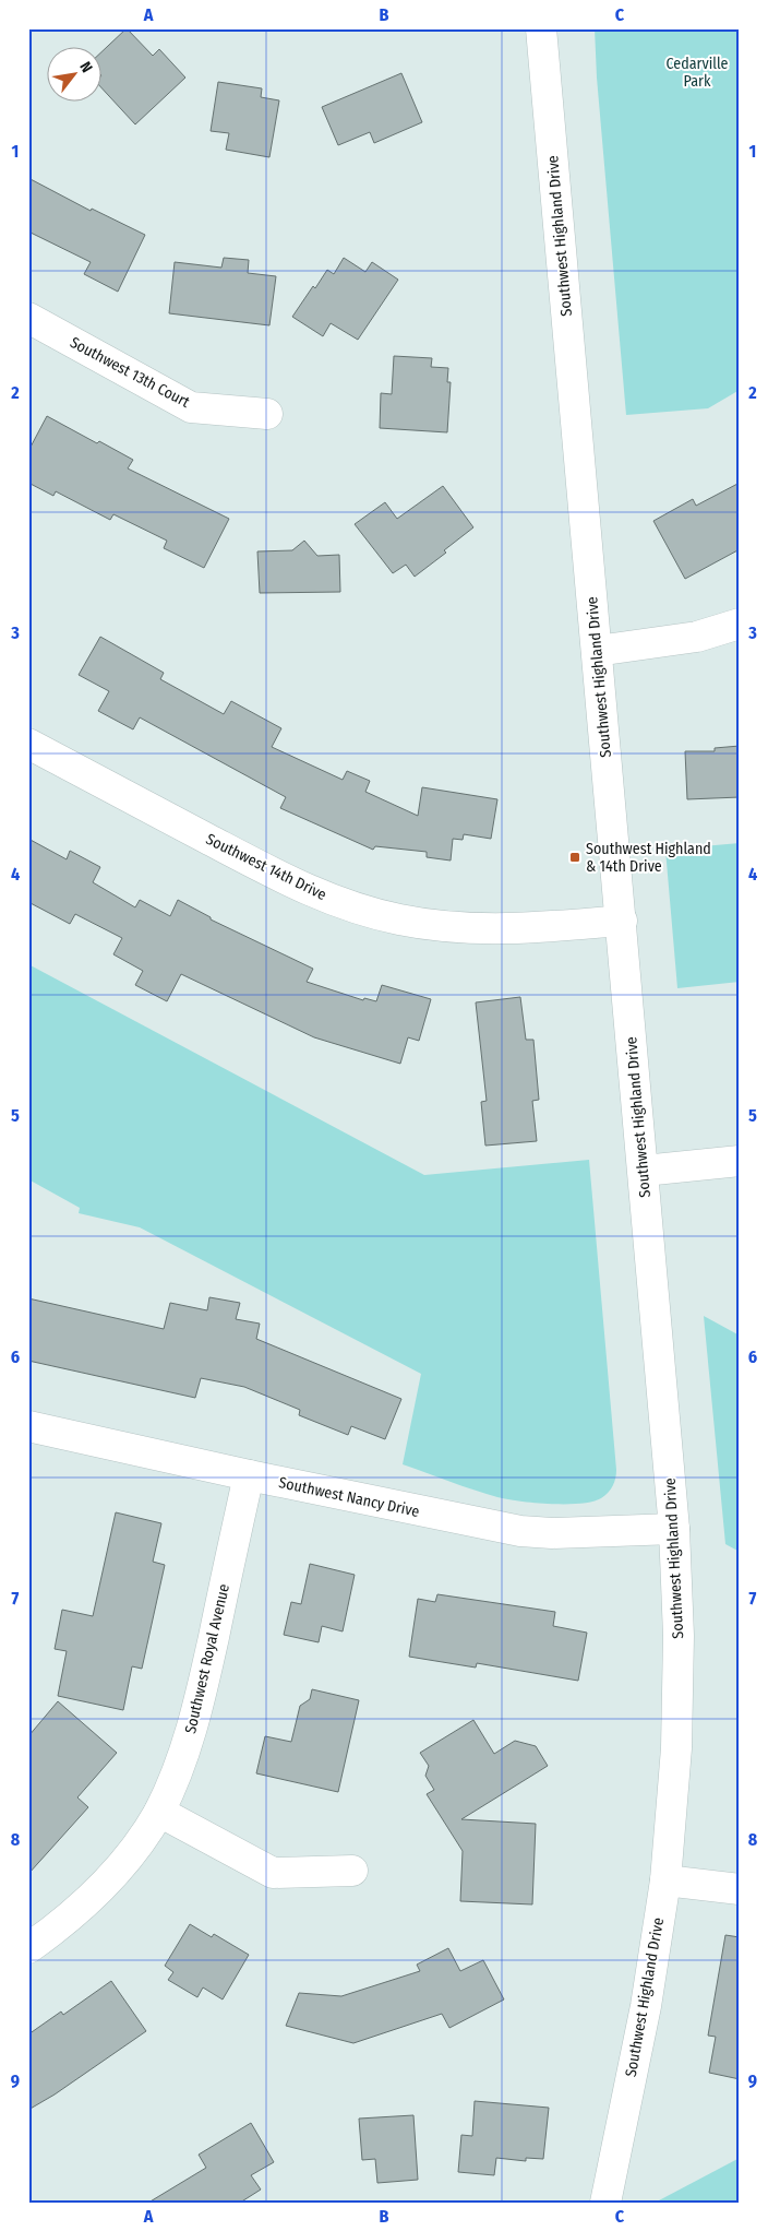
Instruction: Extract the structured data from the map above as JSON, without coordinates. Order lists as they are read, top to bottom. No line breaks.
{"streets":{"street":["Southwest Highland Drive","Southwest 13th Court","Southwest 14th Drive","Southwest Nancy Drive","Southwest Royal Avenue"]},"crossings":[["Southwest Highland Drive","Southwest 14th Drive"],["Southwest Highland Drive","Southwest Nancy Drive"],["Southwest Nancy Drive","Southwest Royal Avenue"]],"parks":["Cedarville Park"],"places":{"transit":["Southwest Highland & 14th Drive"]},"north":"top right","grid":{"columns":["A","B","C"],"rows":["1","2","3","4","5","6","7","8","9"]}}
